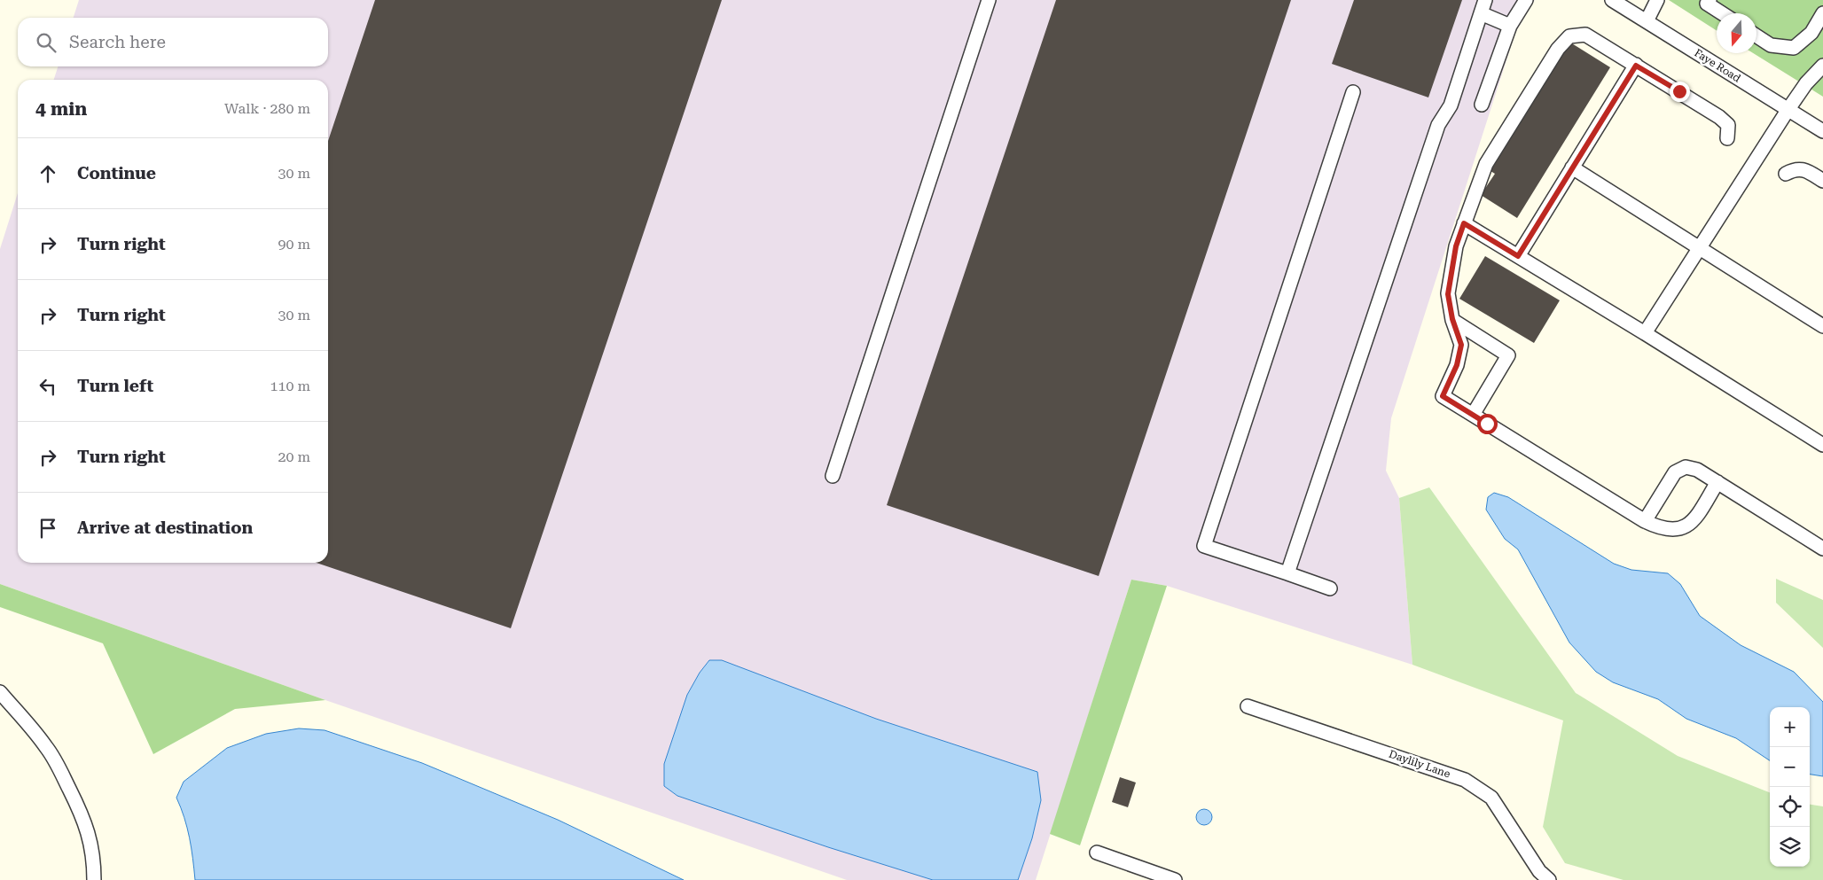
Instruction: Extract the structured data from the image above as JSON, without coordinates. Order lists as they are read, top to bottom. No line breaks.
{"streets":{"street":["Faye Road","Daylily Lane"]},"north":"bottom","page":{"search":"Search here","heading":["4 min","Walk · 280 m"],"list":[["Continue","30 m"],["Turn right","90 m"],["Turn right","30 m"],["Turn left","110 m"],["Turn right","20 m"],"Arrive at destination"],"map_buttons":["+","−"]}}
